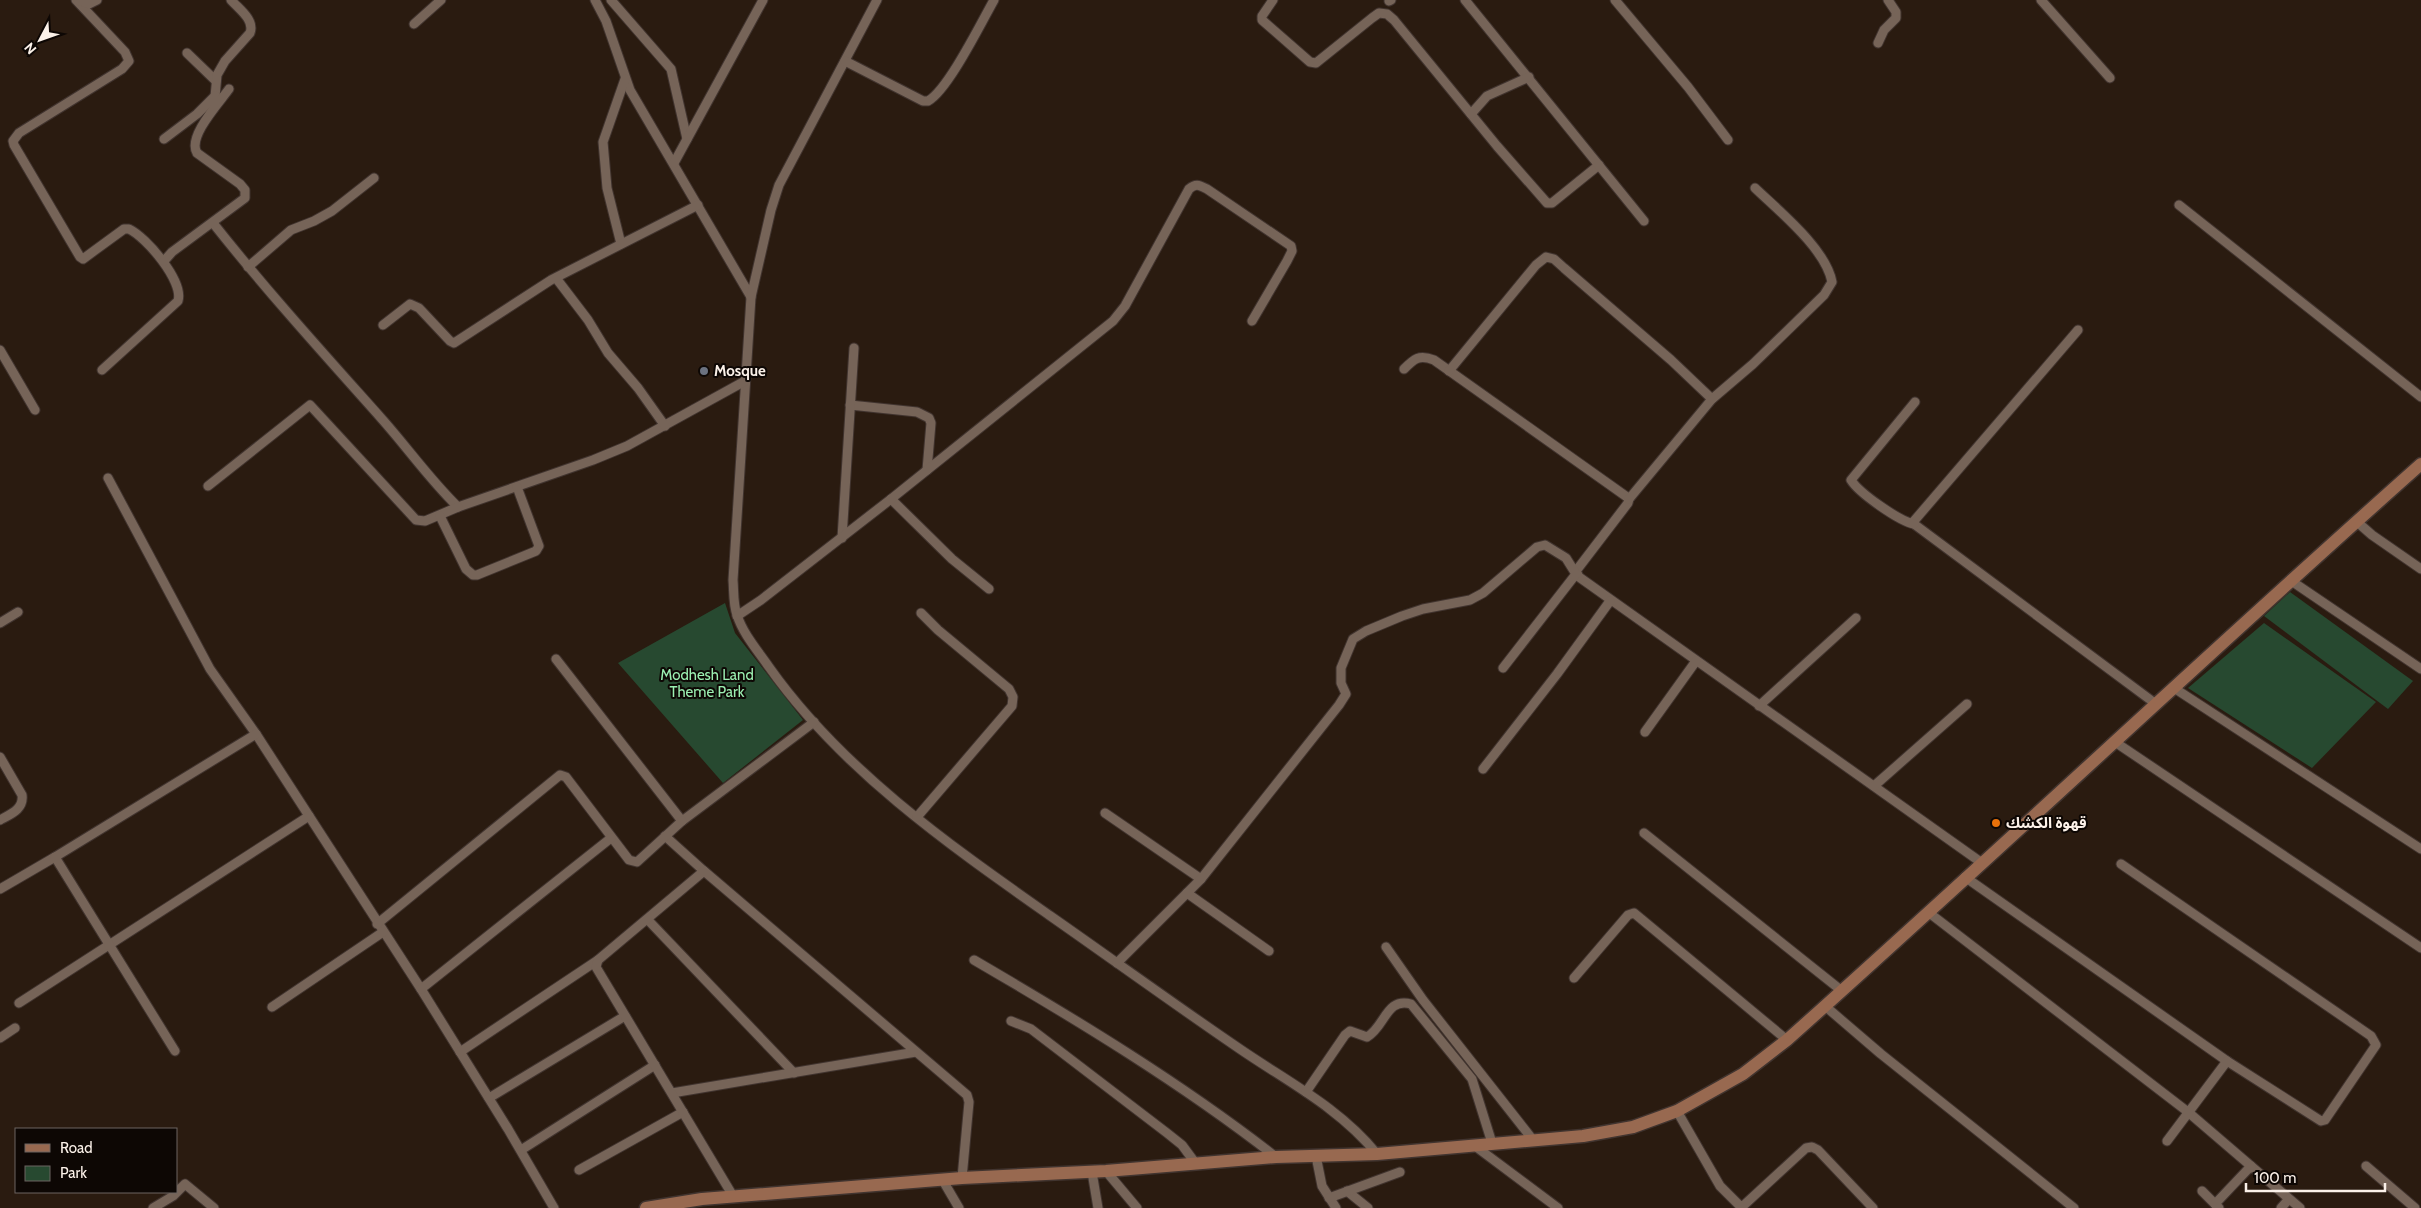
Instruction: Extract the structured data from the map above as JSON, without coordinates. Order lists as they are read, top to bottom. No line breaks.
{"parks":["Modhesh Land Theme Park"],"places":["Mosque","قهوة الكشك"],"legend":["Road","Park"],"scale_bar":"100 m","north":"bottom left"}
